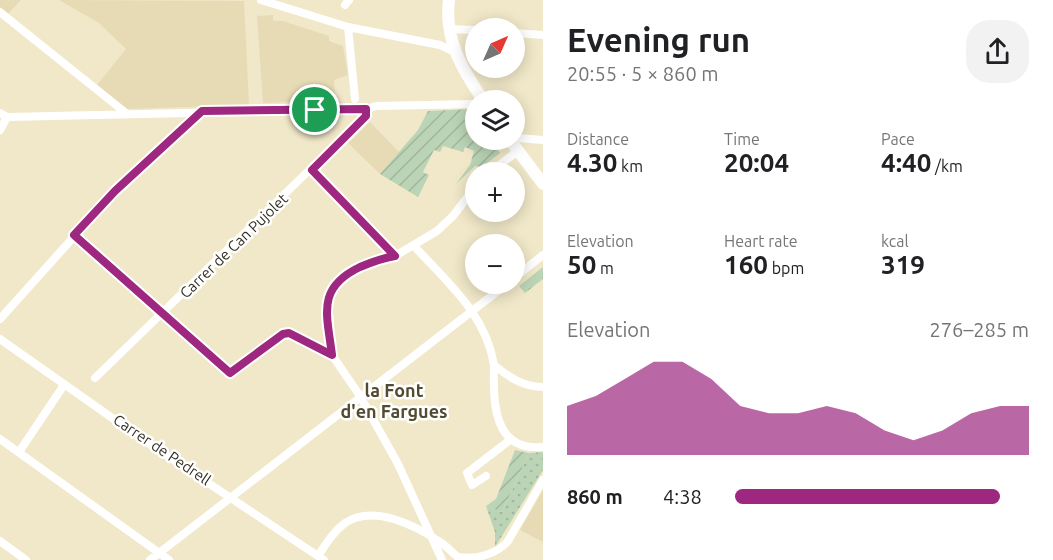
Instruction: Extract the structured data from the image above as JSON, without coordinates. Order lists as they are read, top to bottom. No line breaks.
{"streets":{"street":["Carrer de Can Pujolet","Carrer de Pedrell"]},"districts":["la Font d'en Fargues"],"north":"top right","page":{"heading":["Evening run","20:55 · 5 × 860 m"],"map_buttons":["+","−"],"stats":[["Distance","4.30 km"],["Time","20:04"],["Pace","4:40 /km"],["Elevation","50 m"],["Heart rate","160 bpm"],["kcal","319"]],"chart":["Elevation","276–285 m"],"list":[{"name":"860 m","note":"4:38"}]}}
